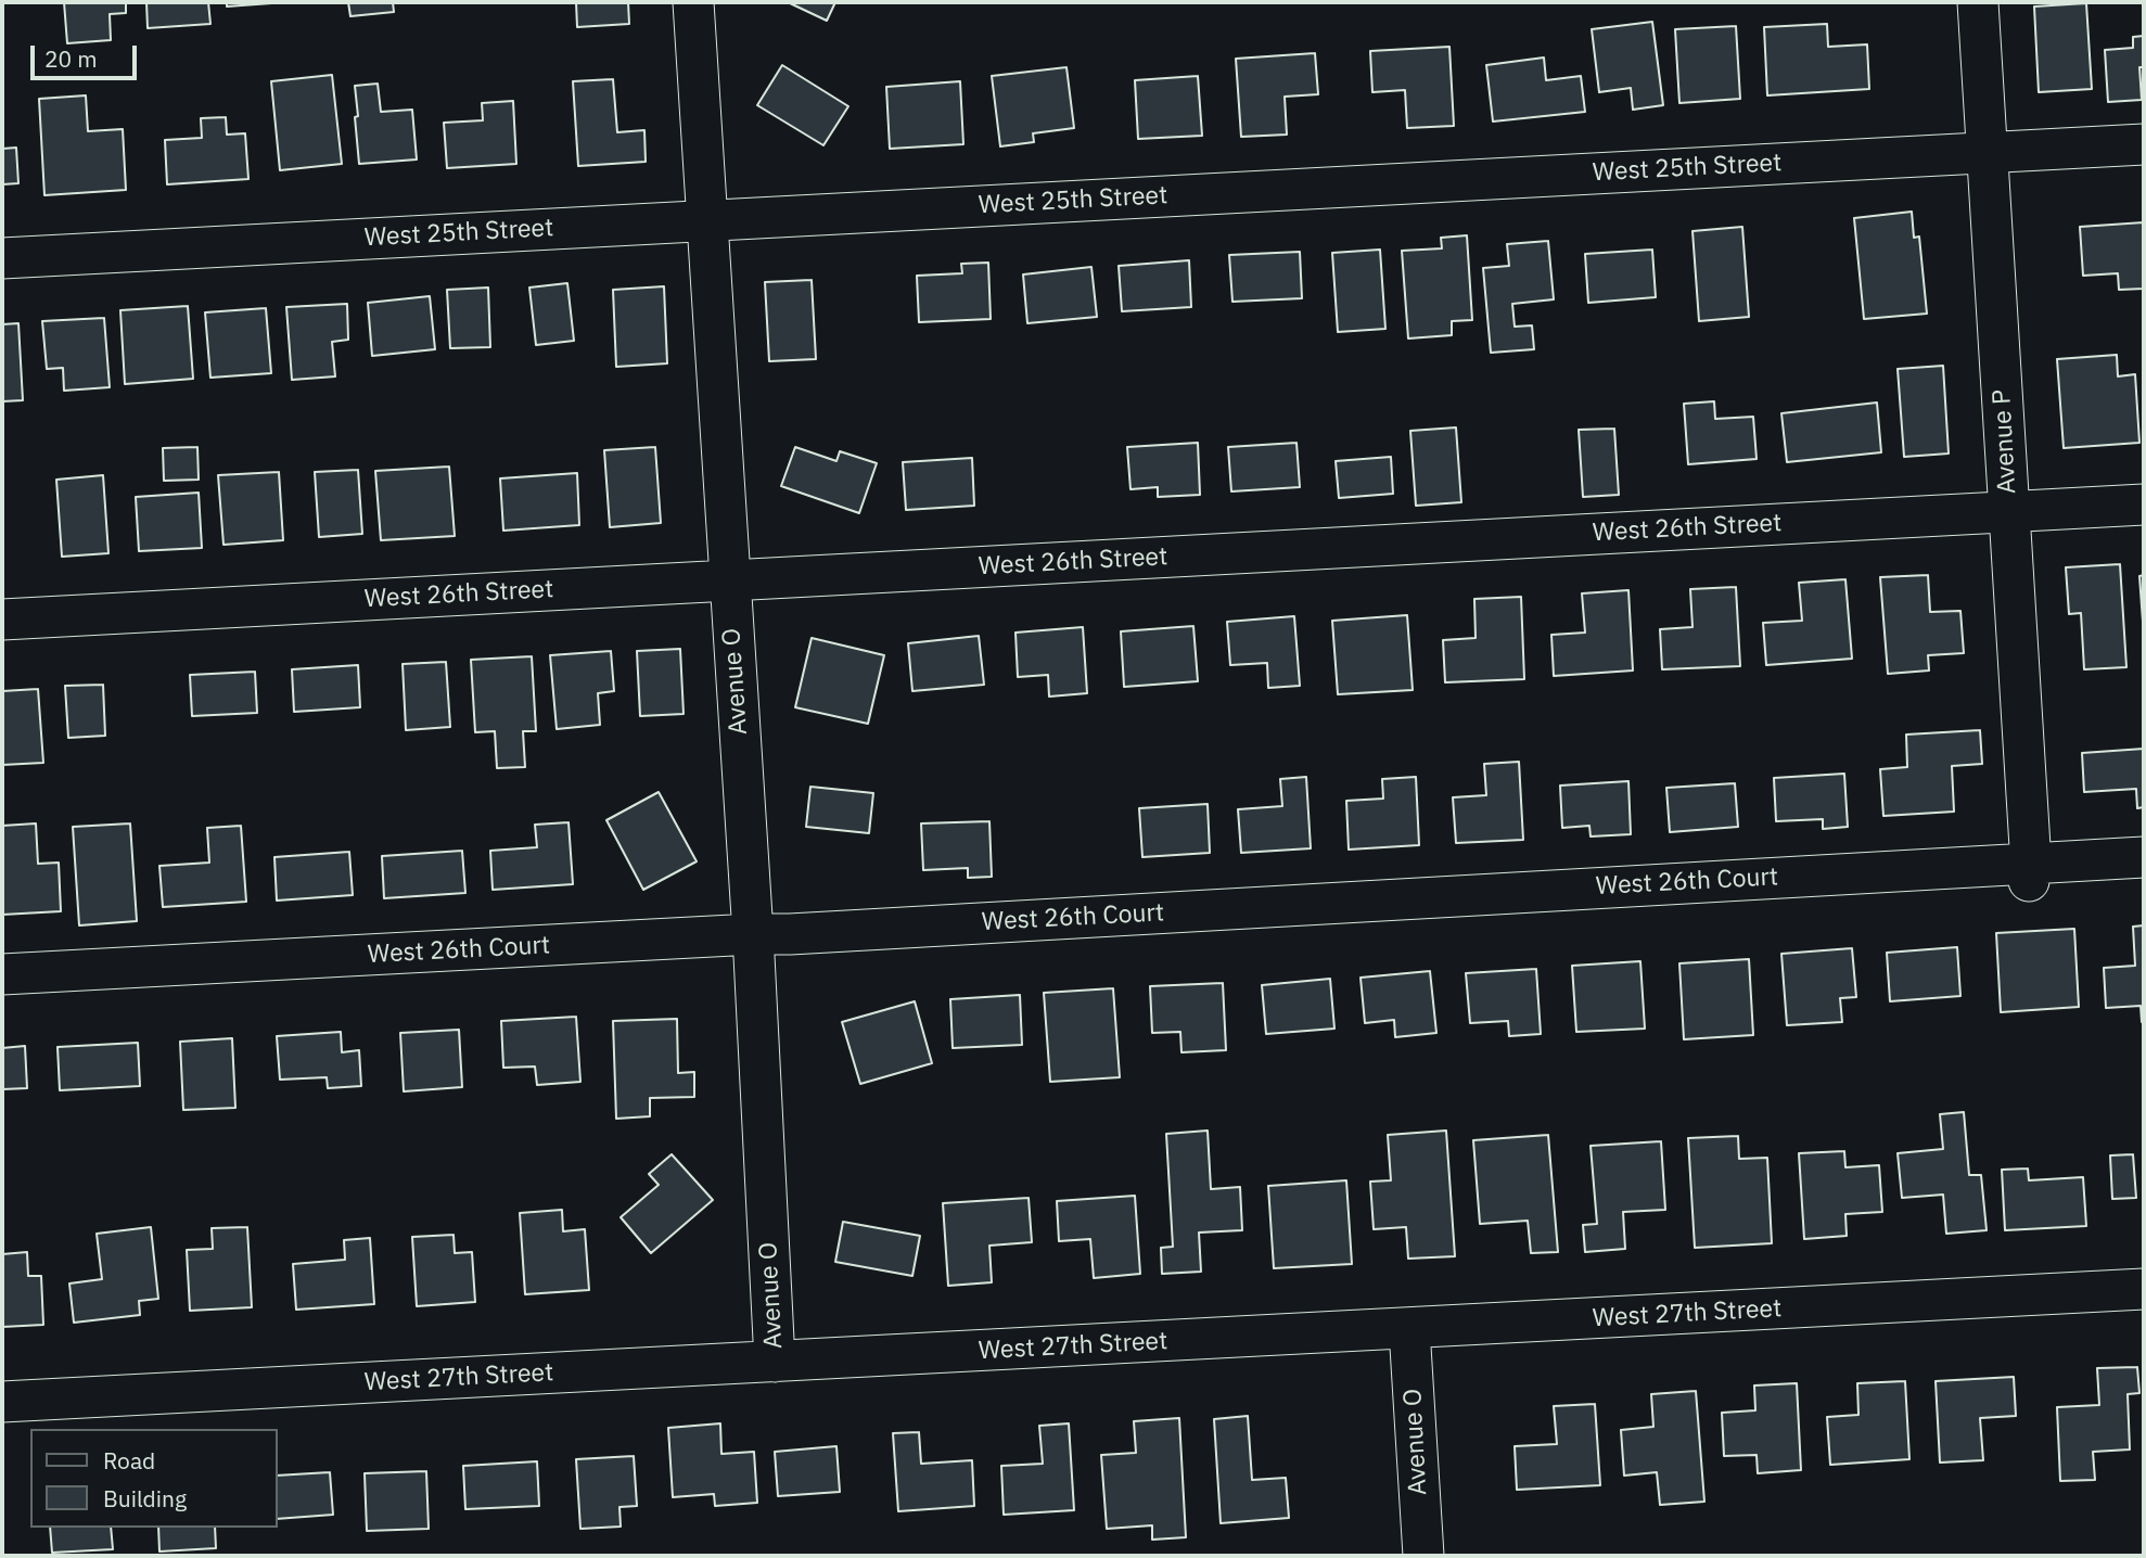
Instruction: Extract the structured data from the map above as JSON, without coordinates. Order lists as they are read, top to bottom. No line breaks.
{"streets":{"street":["West 25th Street","Avenue P","West 26th Street","Avenue O","West 26th Court","West 27th Street"]},"crossings":[["West 25th Street","Avenue P"],["West 25th Street","Avenue O"],["Avenue P","West 26th Street"],["Avenue P","West 26th Court"],["West 26th Street","Avenue O"],["Avenue O","West 26th Court"],["Avenue O","West 27th Street"]],"legend":["Road","Building"],"scale_bar":"20 m"}
